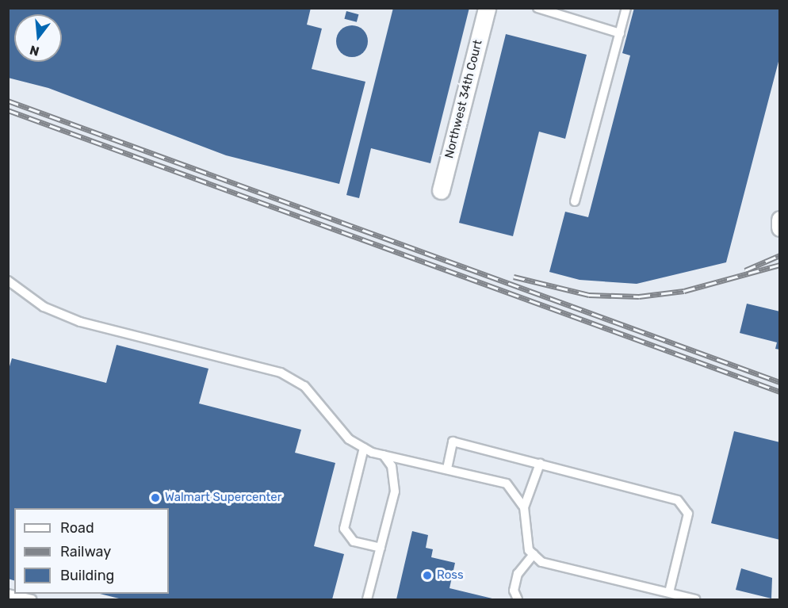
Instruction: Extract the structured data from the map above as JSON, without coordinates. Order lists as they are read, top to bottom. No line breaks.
{"streets":{"street":["Northwest 34th Court"]},"places":["Walmart Supercenter","Ross"],"legend":["Road","Railway","Building"],"north":"bottom"}
